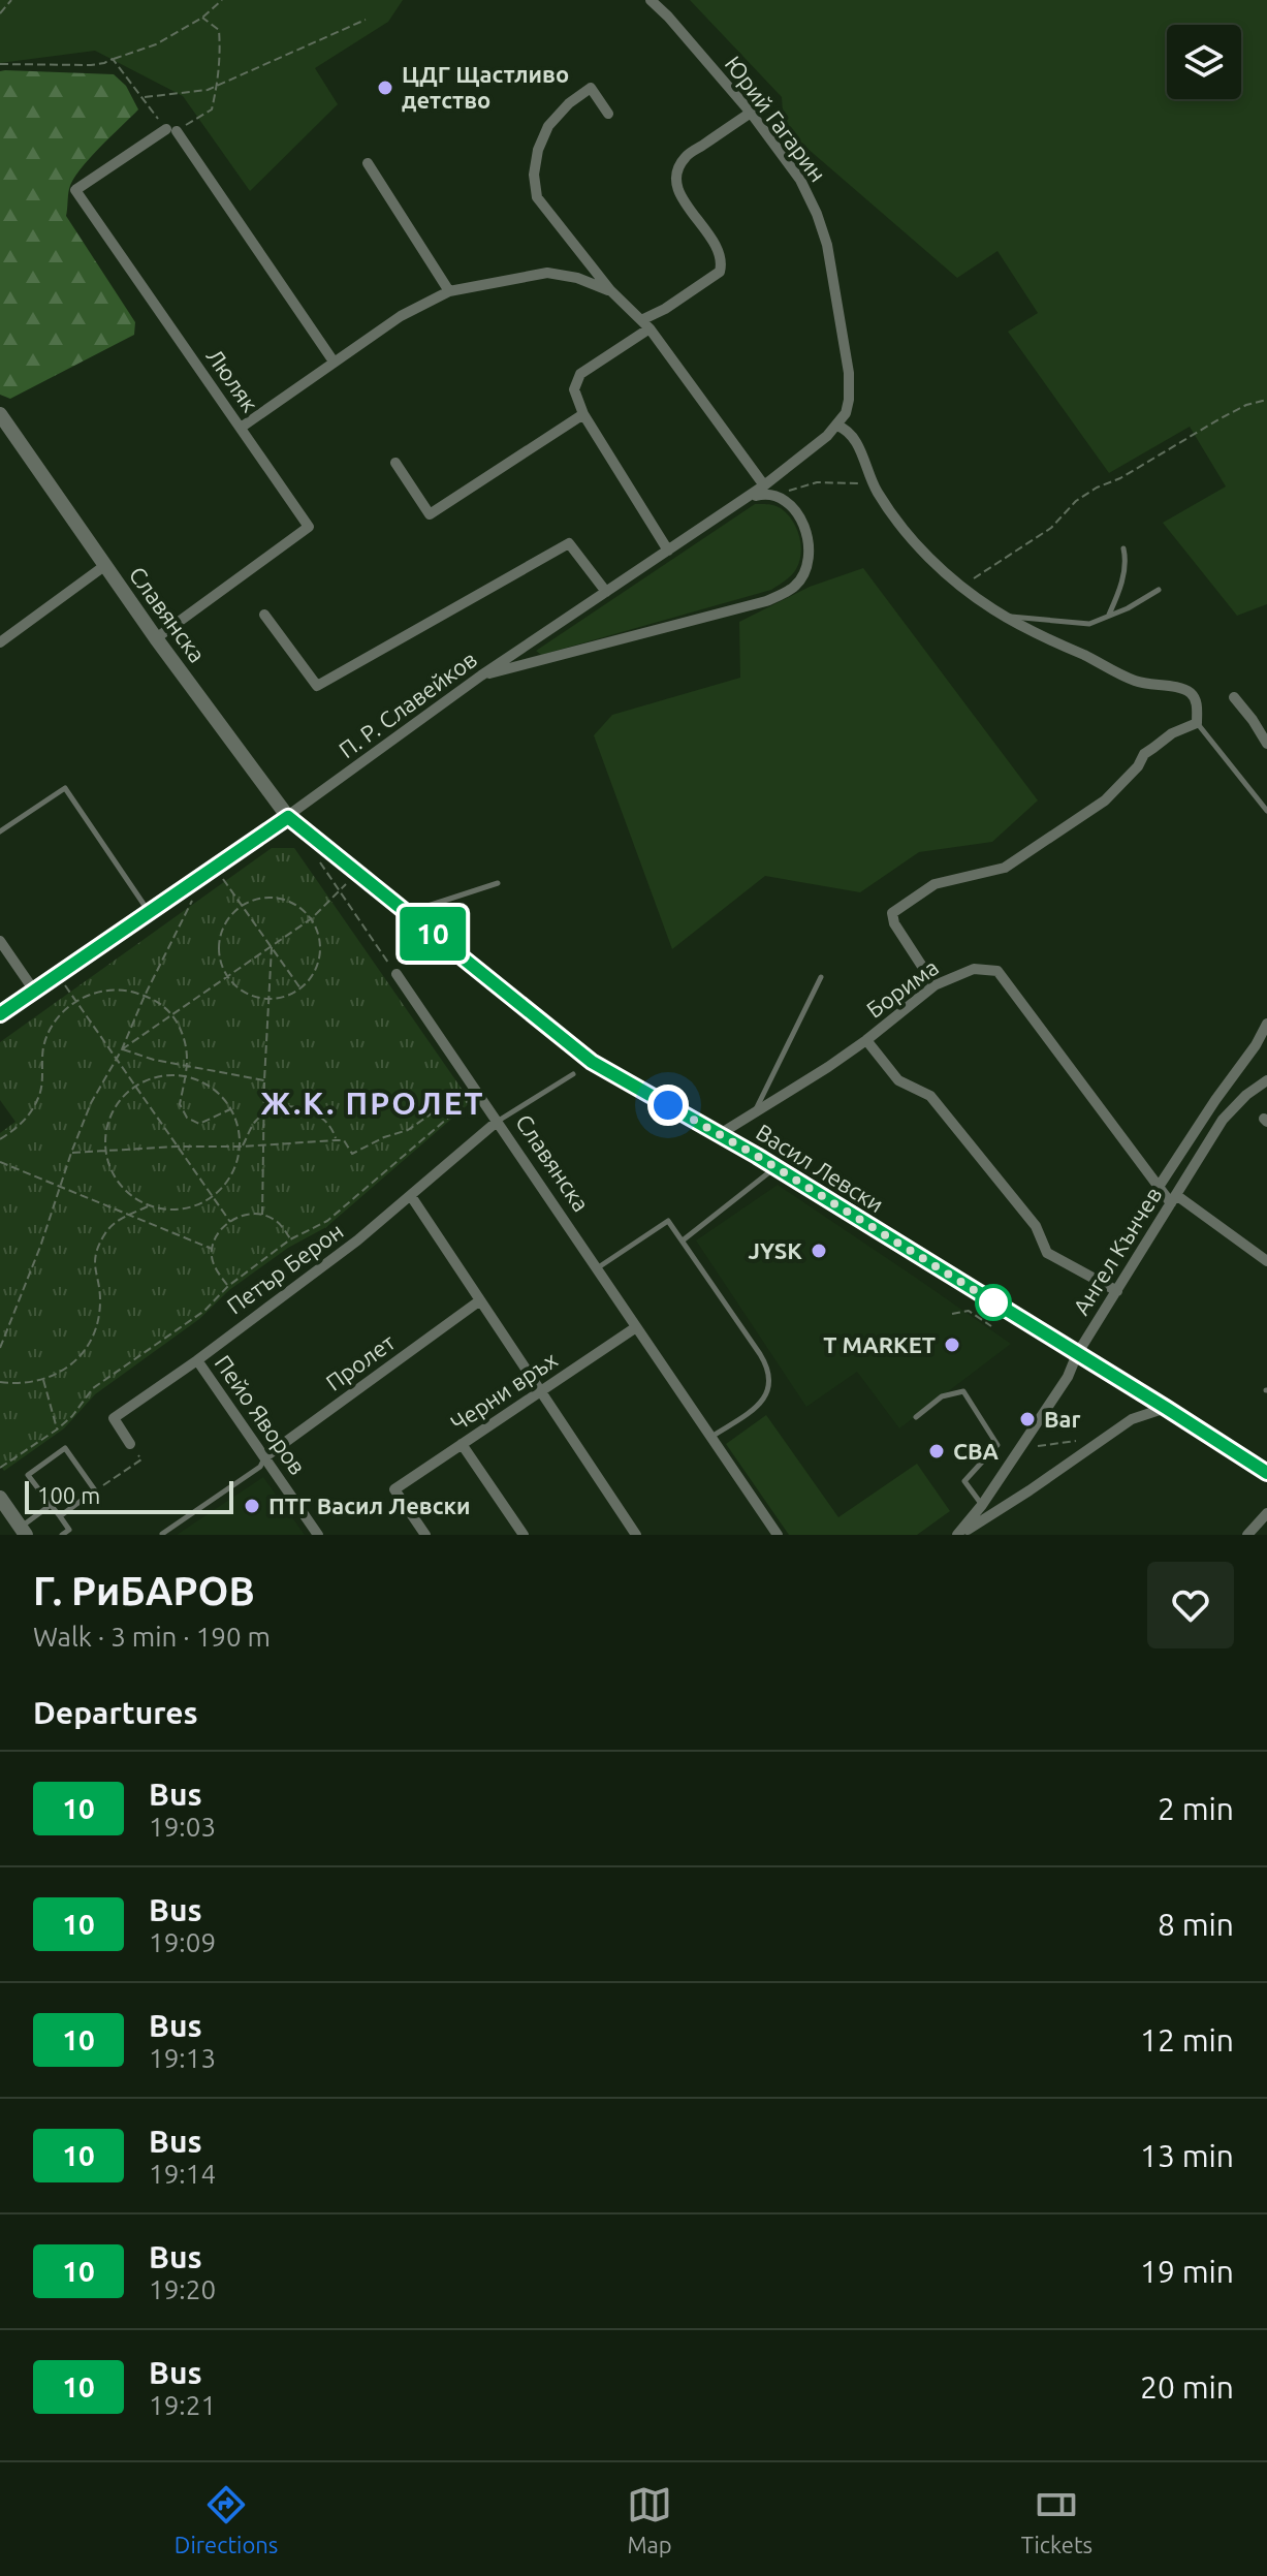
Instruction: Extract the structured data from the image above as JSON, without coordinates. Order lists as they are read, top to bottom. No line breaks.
{"streets":{"street":["Юрий Гагарин","Люляк","Славянска","П. Р. Славейков","Борима","Васил Левски","Ангел Кънчев","Петър Берон","Пролет","Черни връх","Пейо Яворов"]},"crossings":[["Юрий Гагарин","П. Р. Славейков"],["Люляк","Славянска"],["Славянска","П. Р. Славейков"],["Славянска","Васил Левски"],["Славянска","Петър Берон"],["Славянска","Черни връх"],["П. Р. Славейков","Васил Левски"],["Борима","Васил Левски"],["Борима","Ангел Кънчев"],["Васил Левски","Ангел Кънчев"],["Петър Берон","Пейо Яворов"],["Пролет","Пейо Яворов"]],"districts":["Ж.К. ПРОЛЕТ"],"places":["ЦДГ Щастливо детство","JYSK","T MARKET","Bar","CBA","ПТГ Васил Левски"],"lines":["bus line 10"],"scale_bar":"100 m","page":{"on_map":"10","scale":"100 m","heading":[["Г. РиБАРОВ","Walk · 3 min · 190 m"],"Departures"],"list":[{"mark":"10","name":"Bus","note":"19:03","value":"2 min"},{"mark":"10","name":"Bus","note":"19:09","value":"8 min"},{"mark":"10","name":"Bus","note":"19:13","value":"12 min"},{"mark":"10","name":"Bus","note":"19:14","value":"13 min"},{"mark":"10","name":"Bus","note":"19:20","value":"19 min"},{"mark":"10","name":"Bus","note":"19:21","value":"20 min"}],"tabs":["Directions","Map","Tickets"]}}
